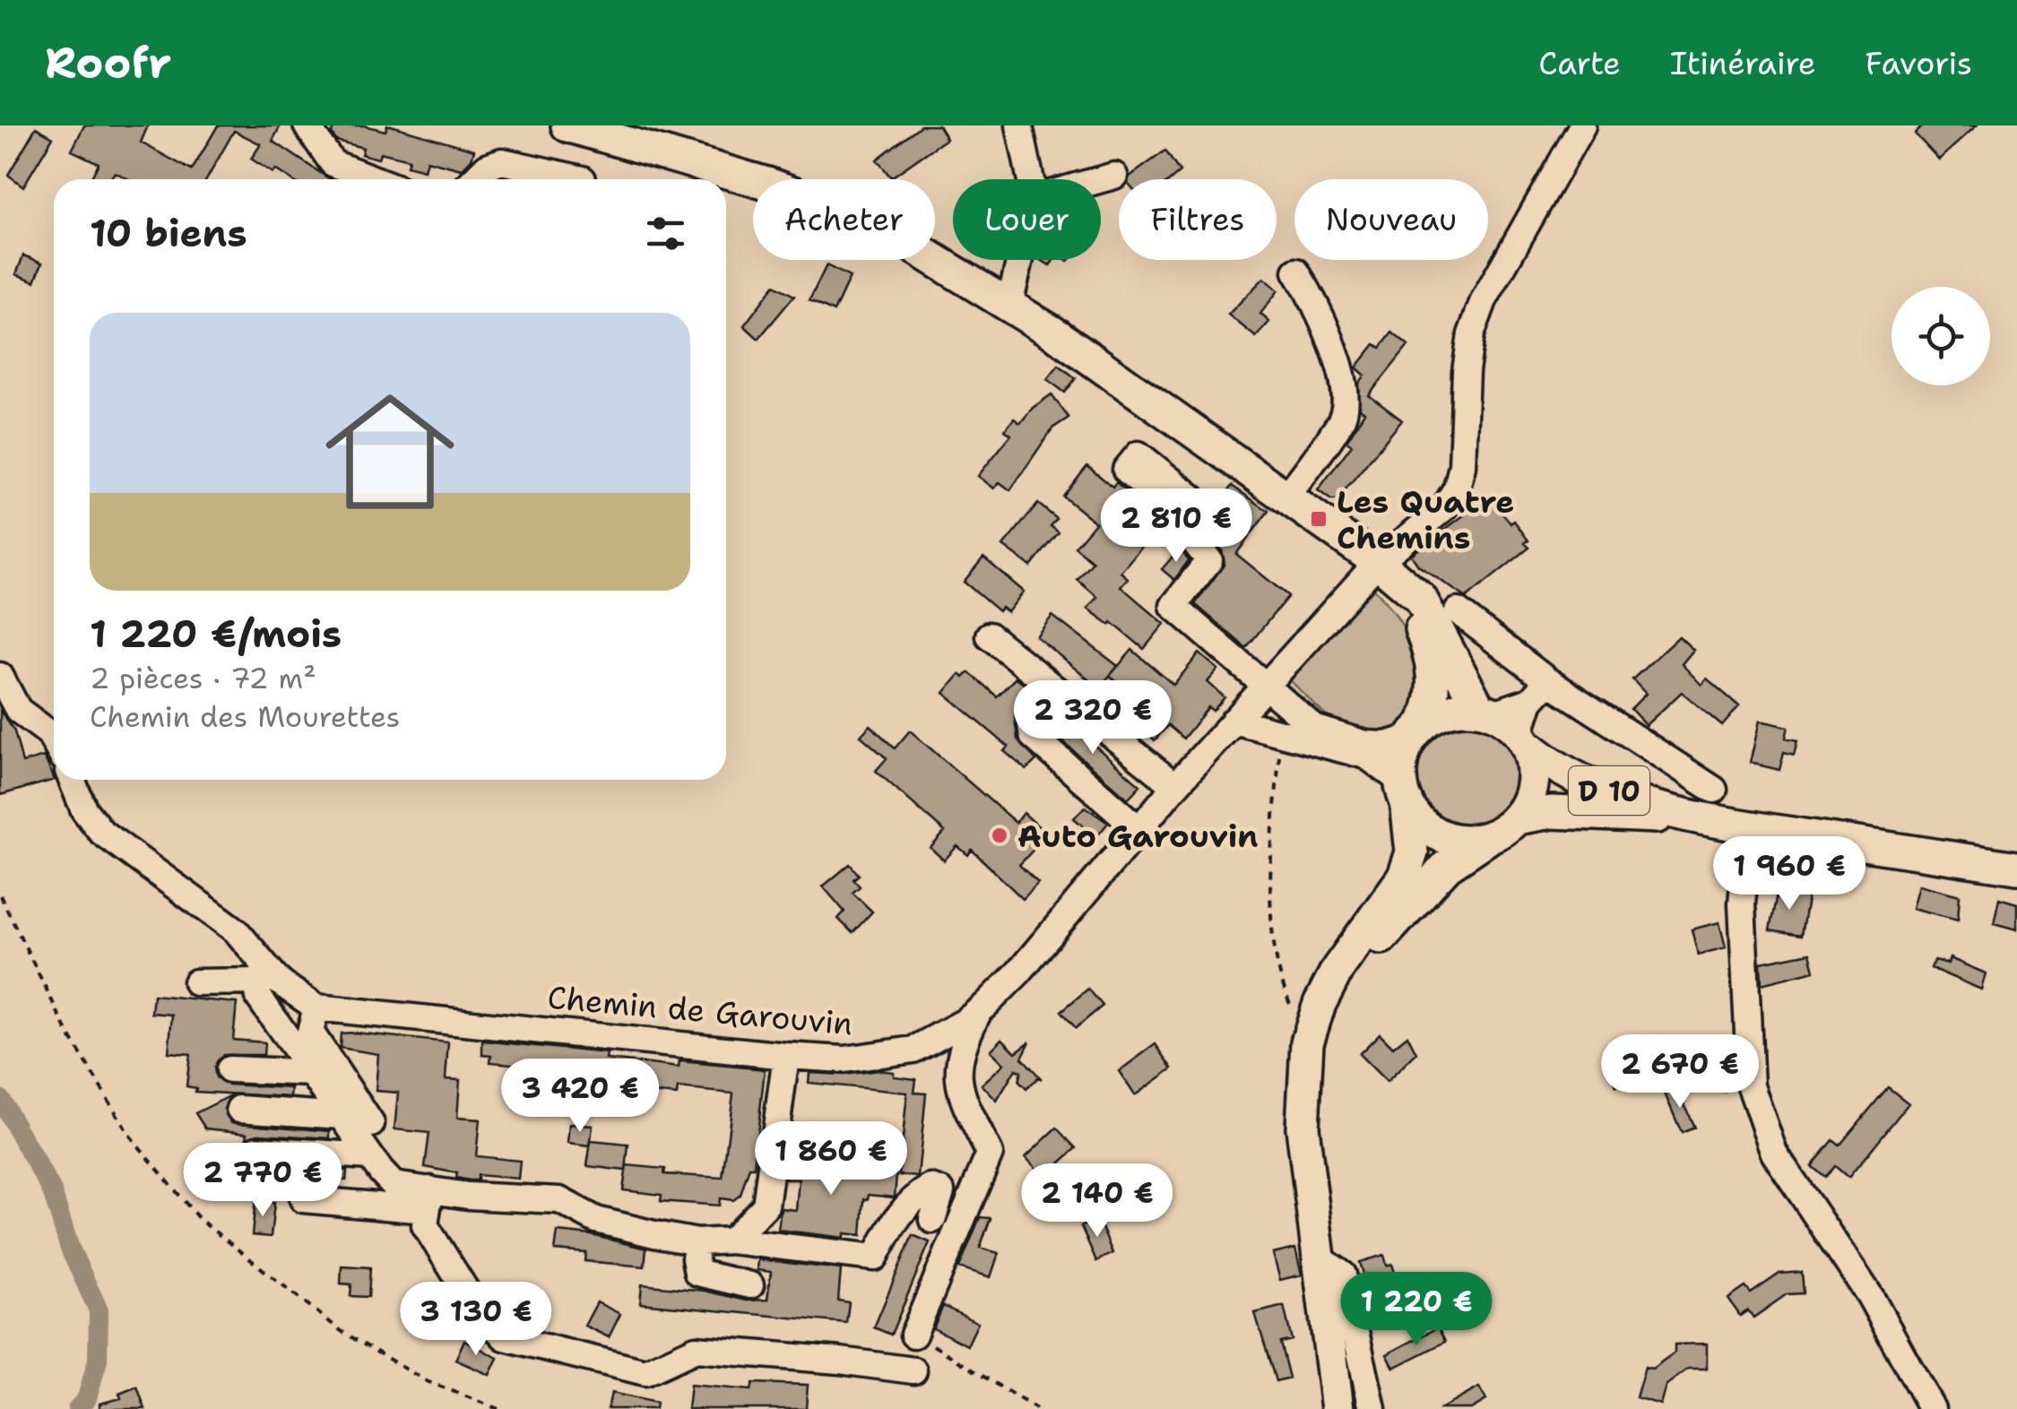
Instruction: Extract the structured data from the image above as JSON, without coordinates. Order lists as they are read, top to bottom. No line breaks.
{"streets":{"main road":["D 10"],"street":["Chemin de Garouvin"]},"places":{"transit":["Les Quatre Chemins"],"other":["Auto Garouvin"]},"page":{"header":"Roofr","nav":["Carte","Itinéraire","Favoris"],"chip":["Acheter","Louer","Filtres","Nouveau"],"heading":"10 biens","list":[{"name":"1 220 €/mois","note":"2 pièces · 72 m² · Chemin des Mourettes"}],"price":["2 810 €","2 320 €","1 960 €","2 670 €","3 420 €","1 860 €","2 770 €","2 140 €","1 220 €","3 130 €"]}}
